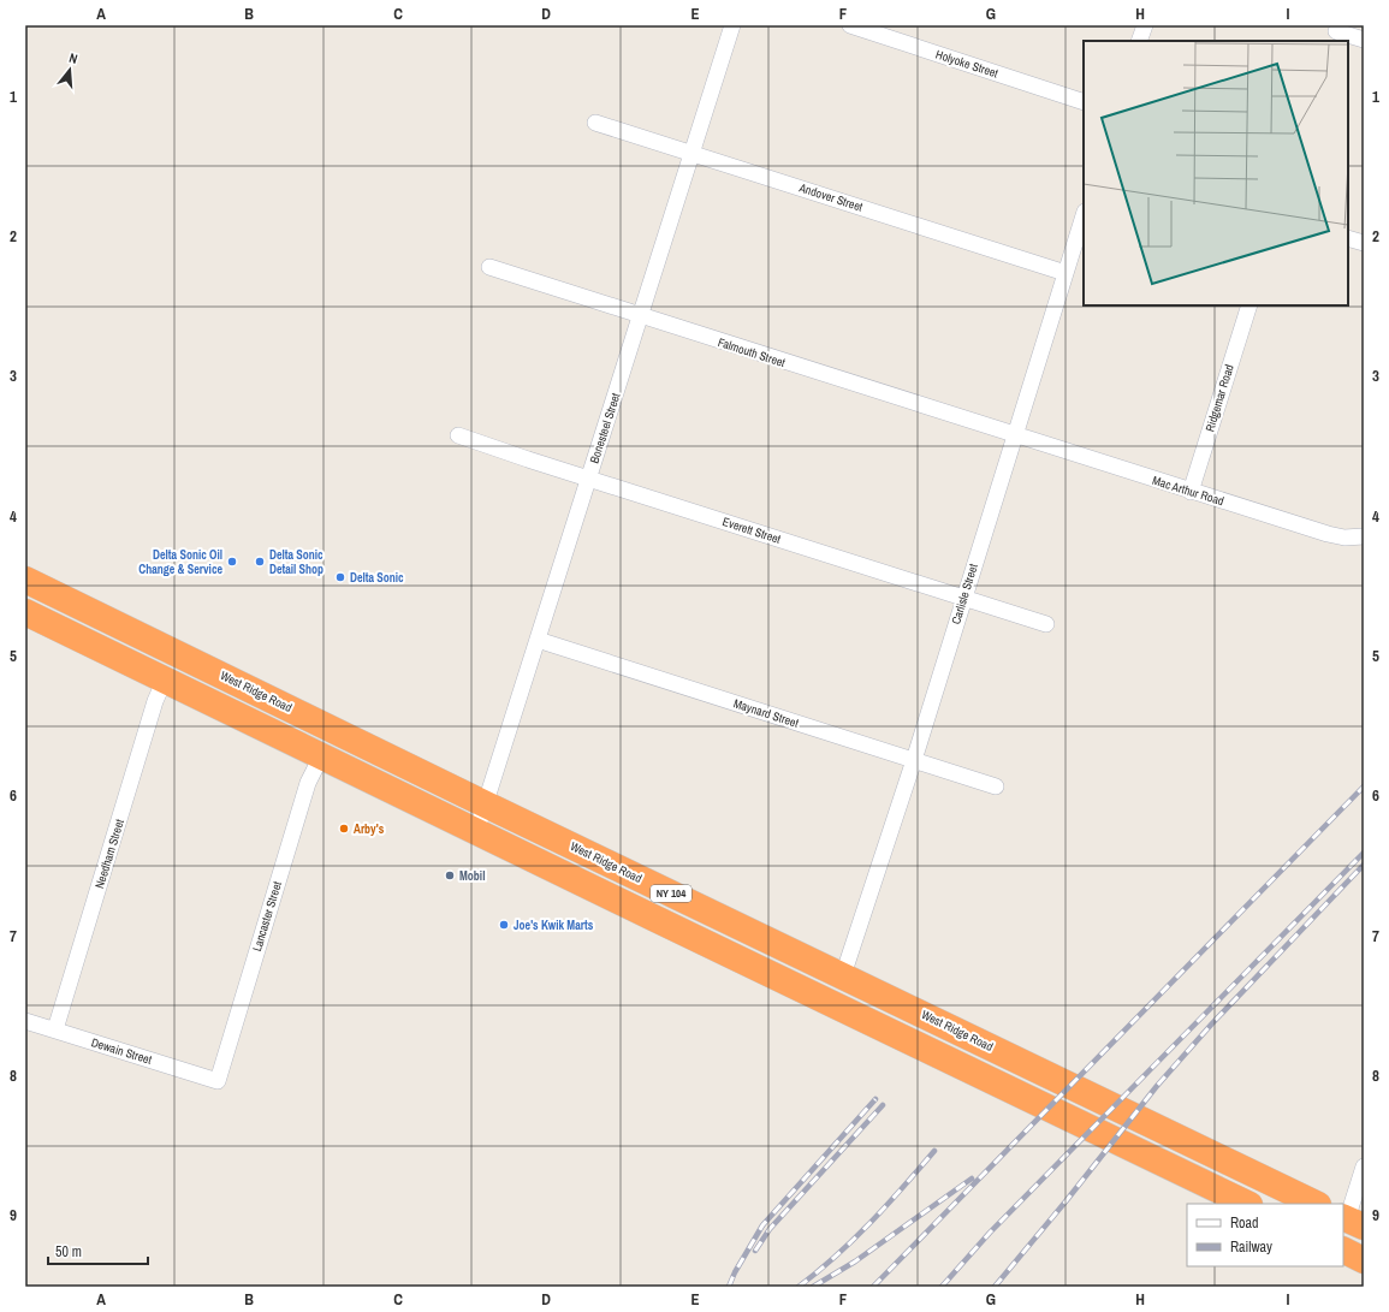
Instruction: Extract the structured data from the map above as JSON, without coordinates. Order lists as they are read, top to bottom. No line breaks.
{"streets":{"highway":["West Ridge Road","NY 104"],"street":["Holyoke Street","Andover Street","Falmouth Street","Ridgemar Road","Bonesteel Street","Mac Arthur Road","Everett Street","Carlisle Street","Maynard Street","Needham Street","Lancaster Street","Dewain Street"]},"crossings":[["Andover Street","Bonesteel Street"],["Andover Street","Carlisle Street"],["Falmouth Street","Bonesteel Street"],["Falmouth Street","Mac Arthur Road"],["Falmouth Street","Carlisle Street"],["Ridgemar Road","Mac Arthur Road"],["Bonesteel Street","Everett Street"],["Bonesteel Street","West Ridge Road"],["Bonesteel Street","Maynard Street"],["Bonesteel Street","NY 104"],["Mac Arthur Road","Carlisle Street"],["Everett Street","Carlisle Street"],["Carlisle Street","West Ridge Road"],["Carlisle Street","Maynard Street"],["Needham Street","NY 104"],["Needham Street","Dewain Street"],["NY 104","Lancaster Street"],["Lancaster Street","Dewain Street"]],"places":["Delta Sonic Oil Change & Service","Delta Sonic Detail Shop","Delta Sonic","Arby's","Mobil","Joe's Kwik Marts"],"legend":["Road","Railway"],"scale_bar":"50 m","north":"top","grid":{"columns":["A","B","C","D","E","F","G","H","I"],"rows":["1","2","3","4","5","6","7","8","9"]}}
